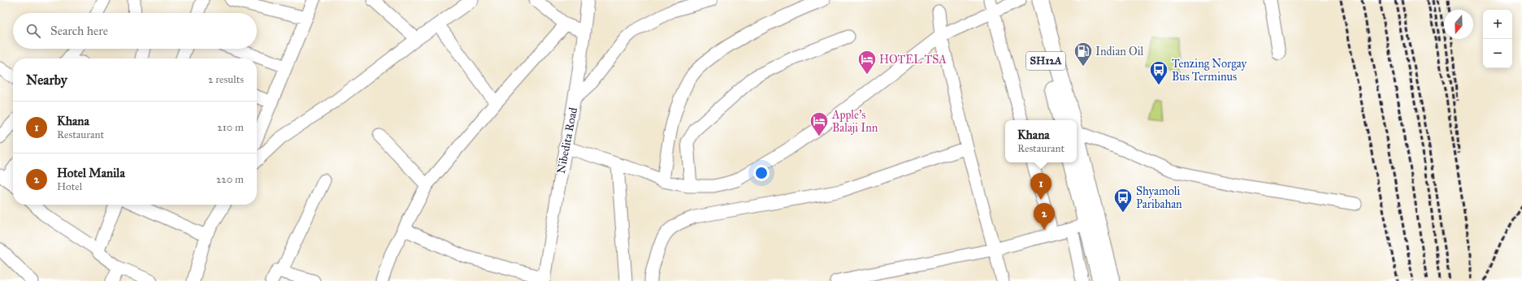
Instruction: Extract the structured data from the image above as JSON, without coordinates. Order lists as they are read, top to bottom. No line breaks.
{"streets":{"main road":["SH12A"],"street":["Nibedita Road"]},"places":{"fuel station":["Indian Oil"],"hotel":["HOTEL TSA","Apple's Balaji Inn"],"bus stop":["Tenzing Norgay Bus Terminus","Shyamoli Paribahan"]},"north":"bottom","page":{"map_buttons":["+","−"],"search":"Search here","heading":["Nearby","2 results"],"list":[{"mark":"1","name":"Khana","note":"Restaurant","value":"210 m"},{"mark":"2","name":"Hotel Manila","note":"Hotel","value":"220 m"}],"popup":["Khana","Restaurant"],"pins":["1","2"]}}
